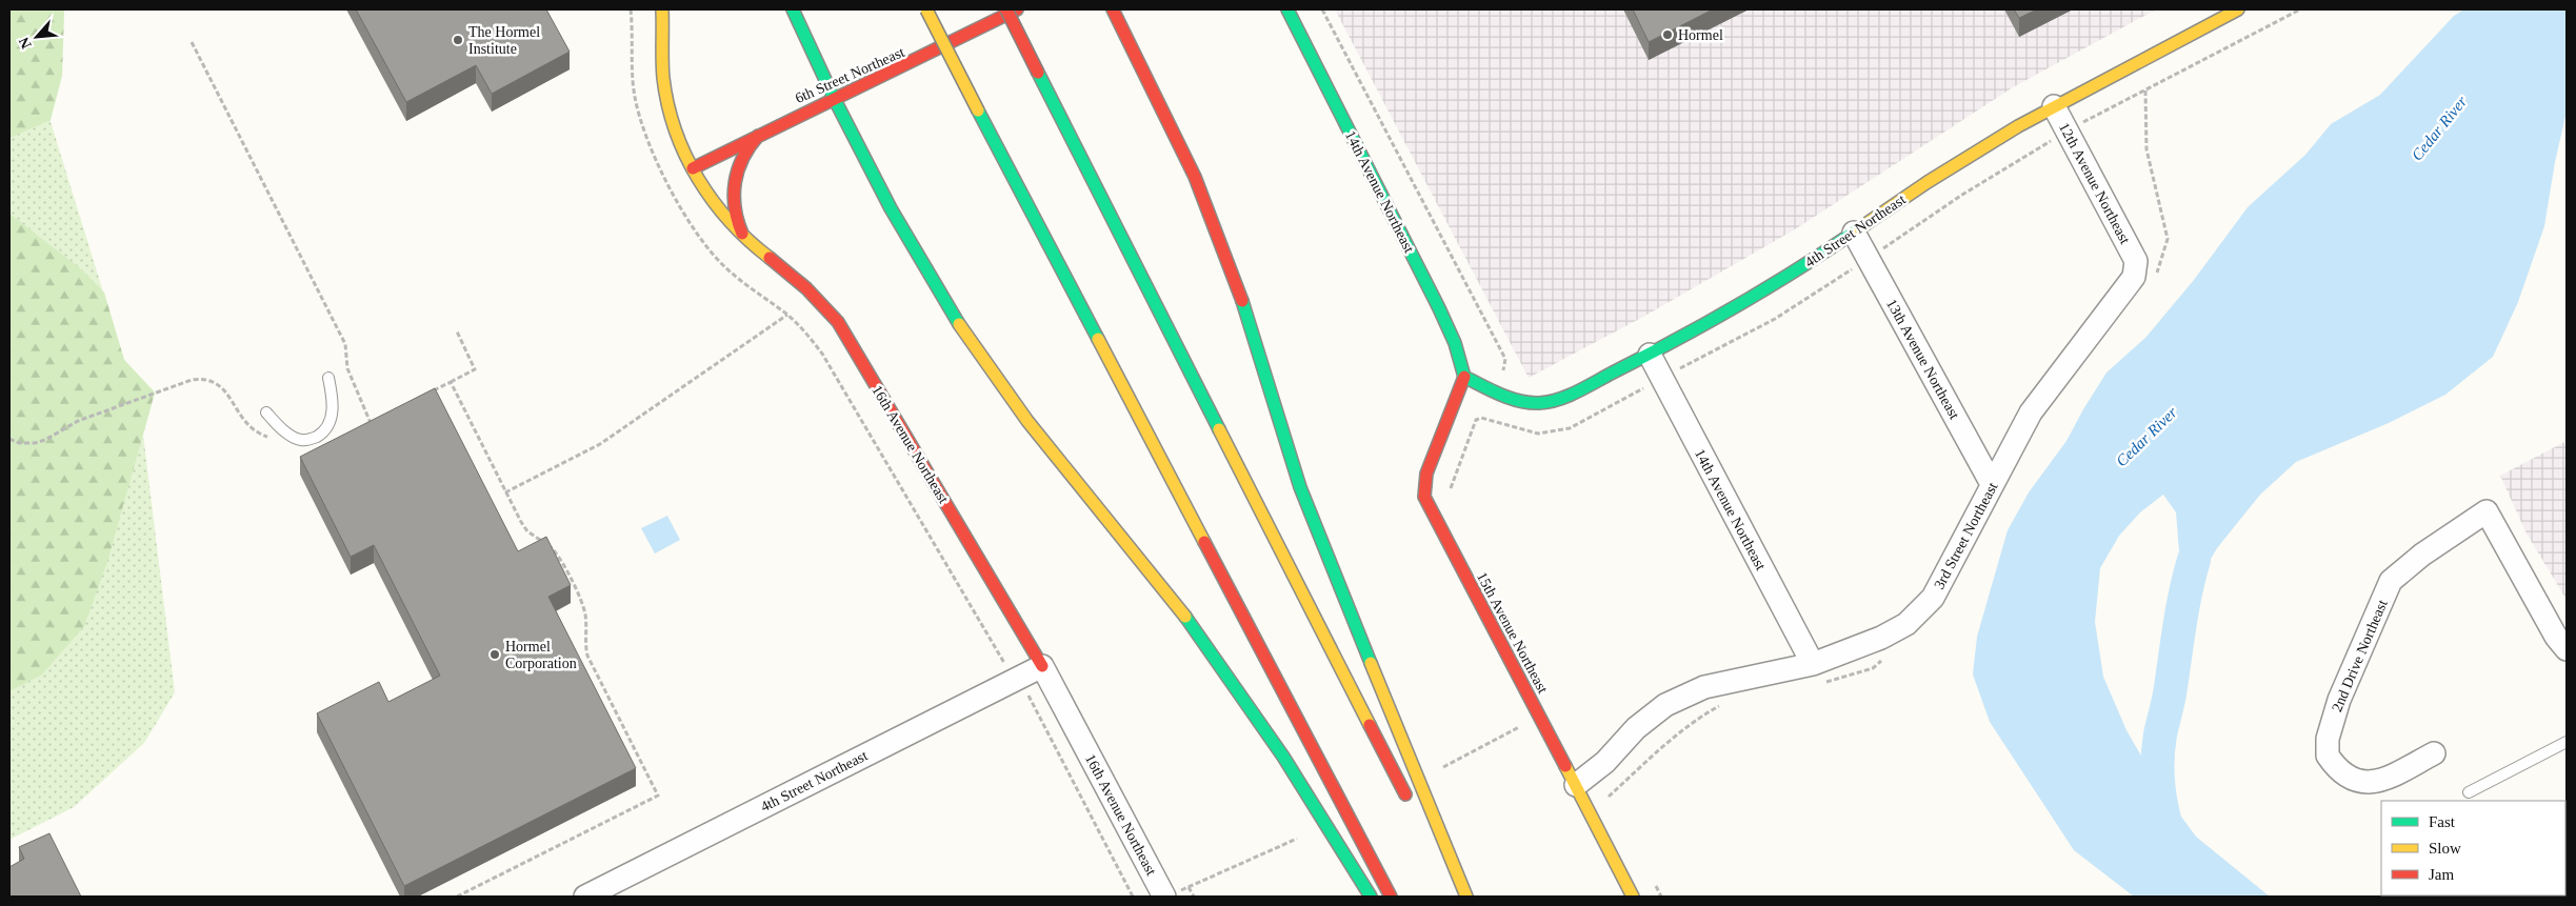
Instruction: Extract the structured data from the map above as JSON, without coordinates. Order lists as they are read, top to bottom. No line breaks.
{"streets":{"main road":["6th Street Northeast","14th Avenue Northeast","4th Street Northeast","16th Avenue Northeast","15th Avenue Northeast"],"street":["12th Avenue Northeast","13th Avenue Northeast","3rd Street Northeast","2nd Drive Northeast"]},"crossings":[["6th Street Northeast","16th Avenue Northeast"],["12th Avenue Northeast","4th Street Northeast"],["12th Avenue Northeast","3rd Street Northeast"],["14th Avenue Northeast","4th Street Northeast"],["14th Avenue Northeast","3rd Street Northeast"],["14th Avenue Northeast","15th Avenue Northeast"],["4th Street Northeast","13th Avenue Northeast"],["4th Street Northeast","16th Avenue Northeast"],["4th Street Northeast","15th Avenue Northeast"],["13th Avenue Northeast","3rd Street Northeast"],["3rd Street Northeast","15th Avenue Northeast"]],"water":["Cedar River"],"places":["Hormel","The Hormel Institute","Hormel Corporation"],"legend":["Fast","Slow","Jam"],"north":"bottom left"}
